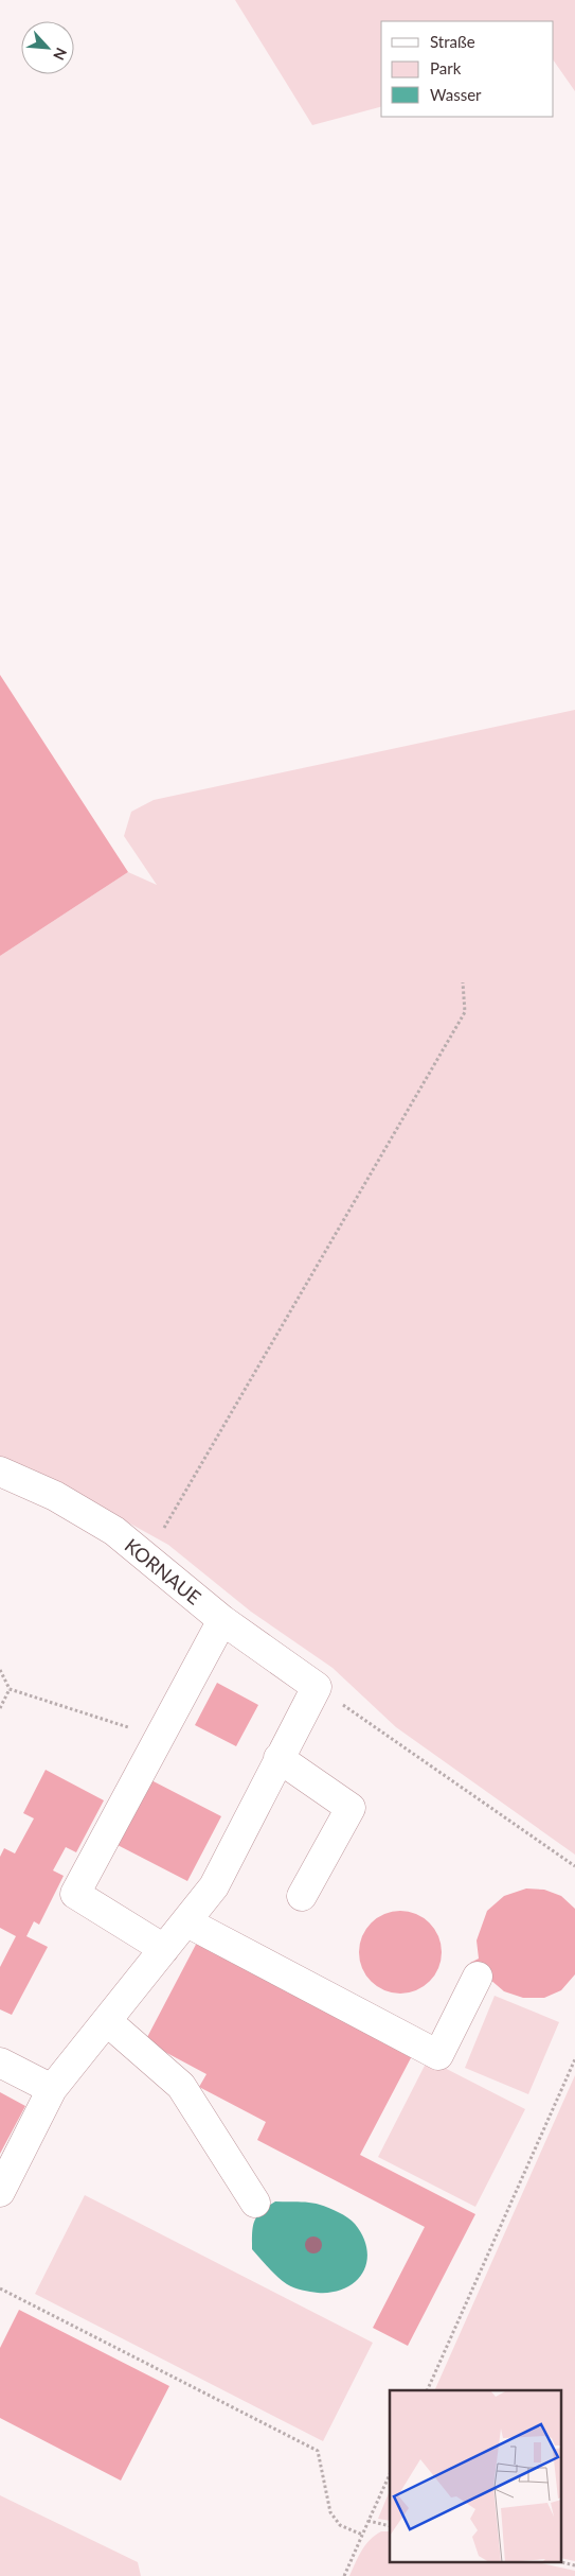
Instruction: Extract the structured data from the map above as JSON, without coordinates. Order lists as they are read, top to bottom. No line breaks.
{"streets":{"street":["KORNAUE"]},"legend":["Straße","Park","Wasser"],"north":"bottom right"}
